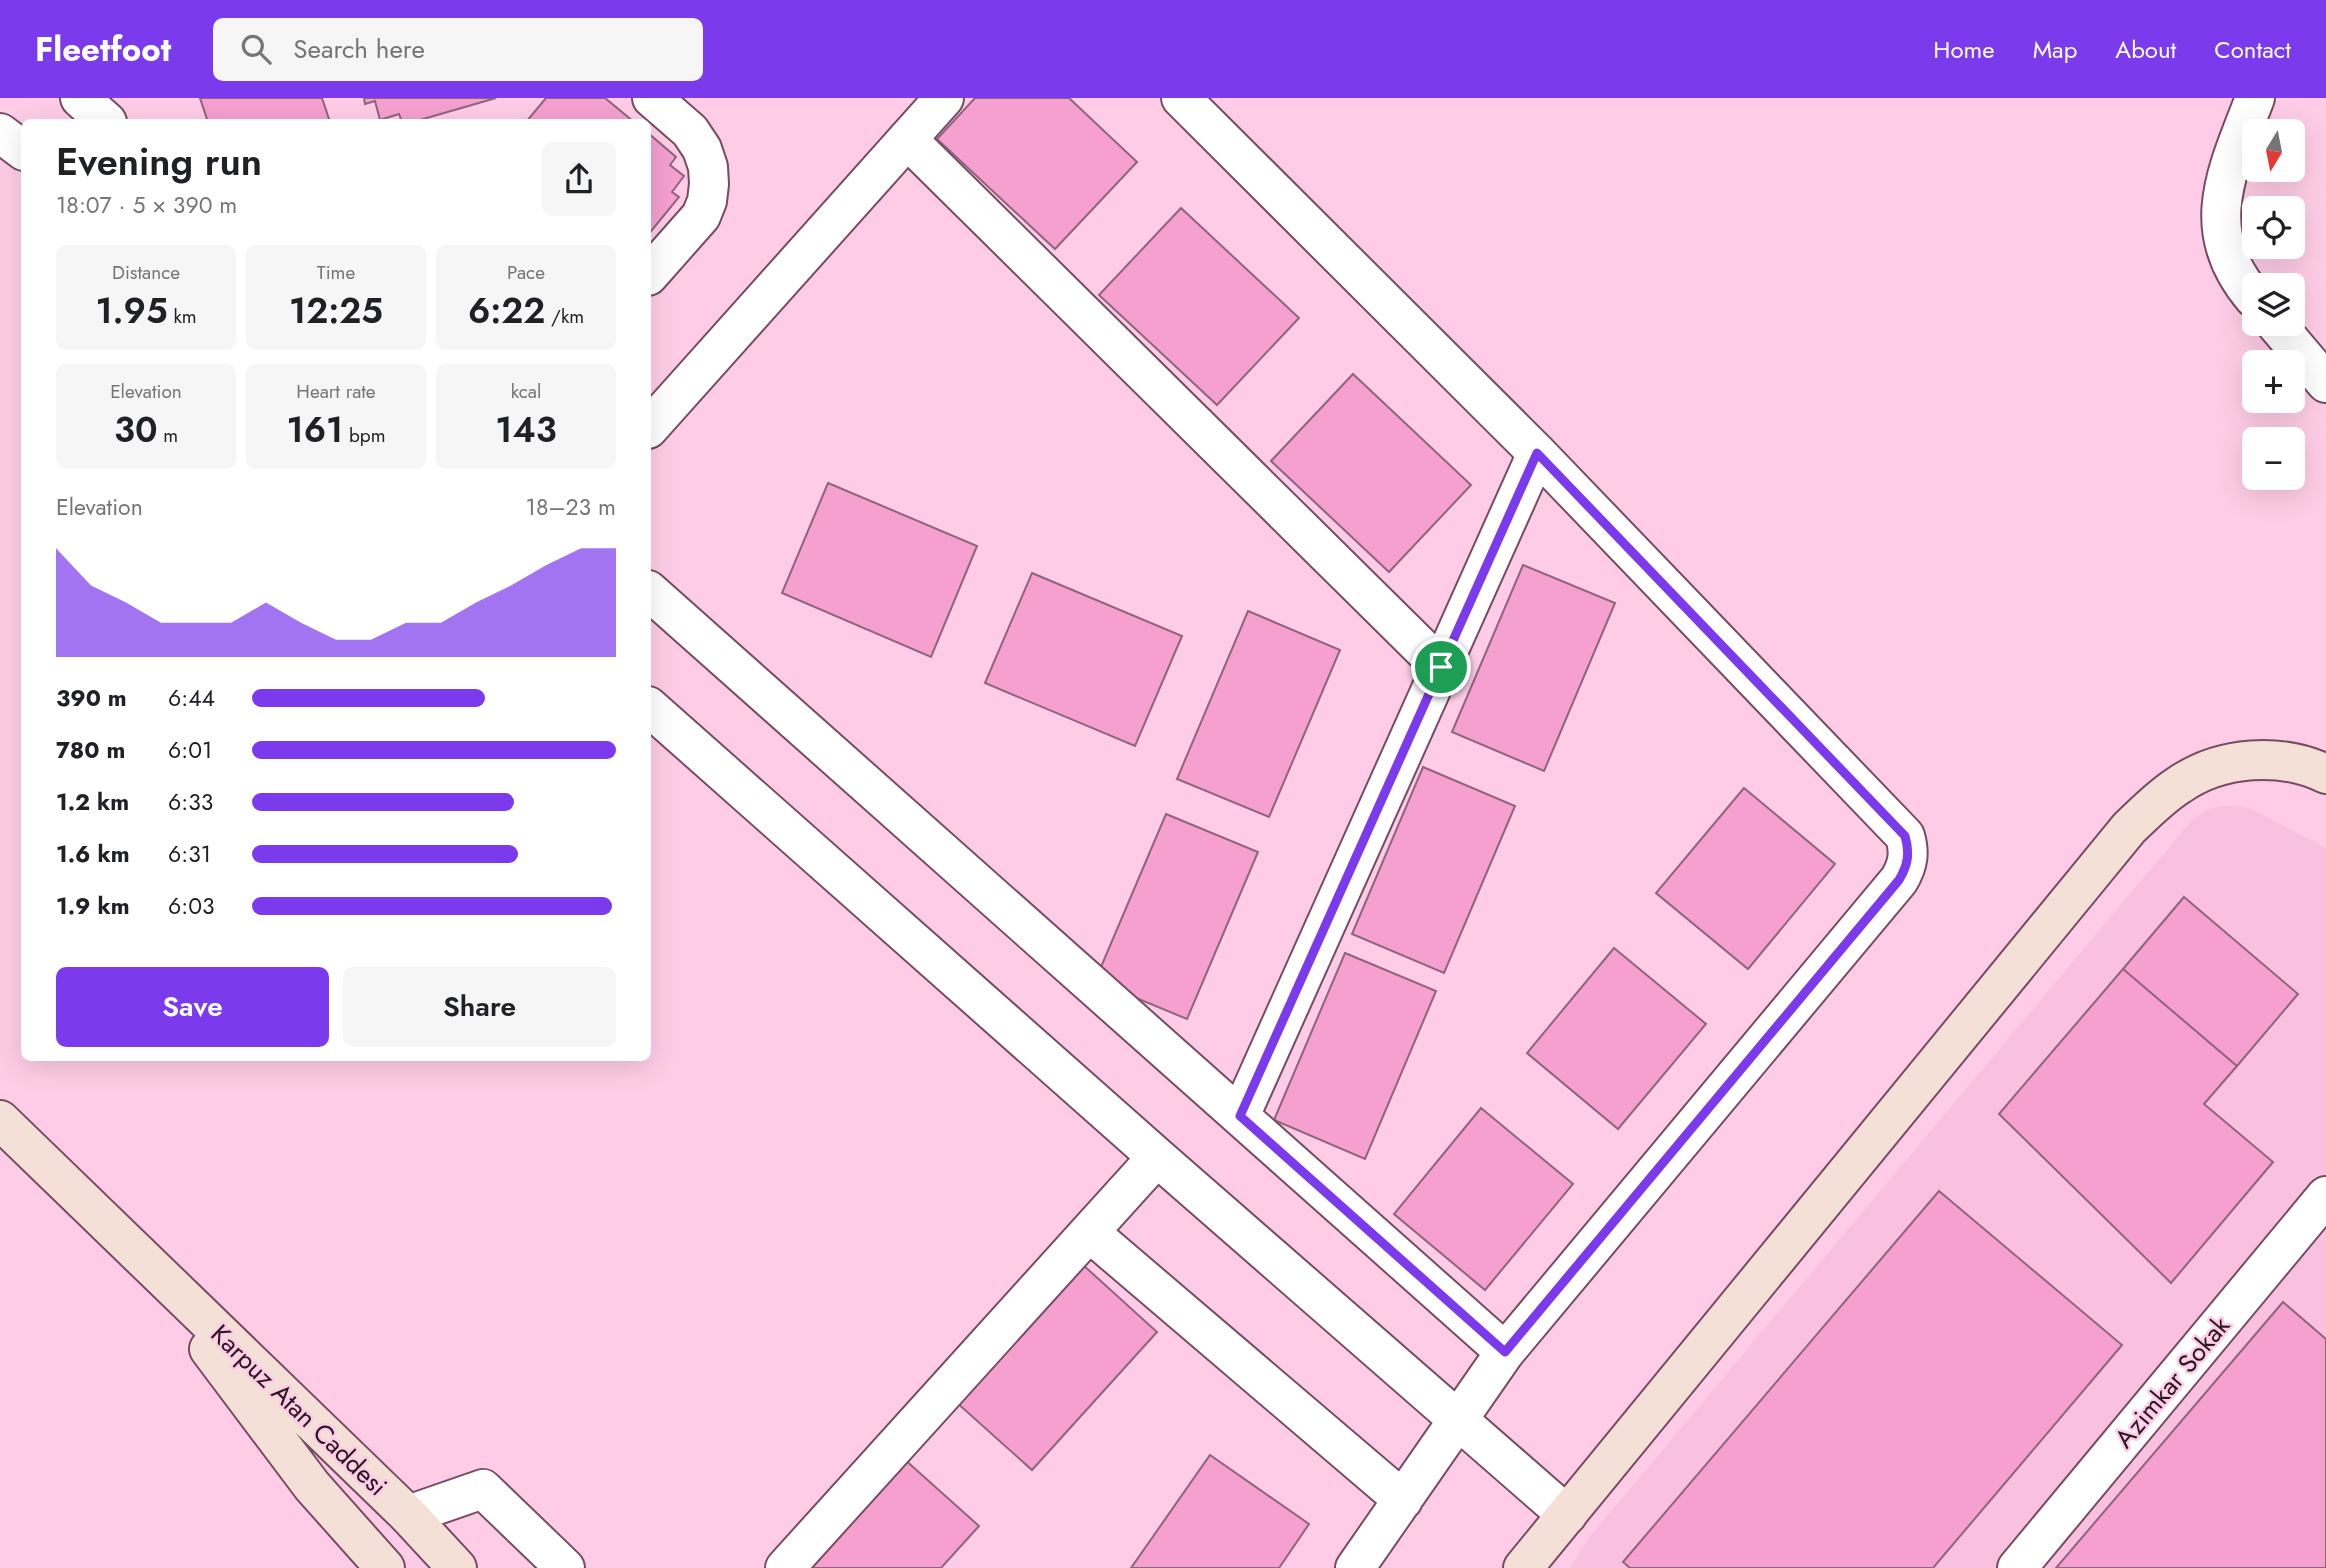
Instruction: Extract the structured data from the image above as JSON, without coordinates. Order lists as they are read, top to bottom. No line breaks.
{"streets":{"street":["Azimkar Sokak","Karpuz Atan Caddesi"]},"north":"bottom","page":{"header":"Fleetfoot","search":"Search here","nav":["Home","Map","About","Contact"],"map_buttons":["+","−"],"heading":["Evening run","18:07 · 5 × 390 m"],"stats":[["Distance","1.95 km"],["Time","12:25"],["Pace","6:22 /km"],["Elevation","30 m"],["Heart rate","161 bpm"],["kcal","143"]],"chart":["Elevation","18–23 m"],"list":[{"name":"390 m","note":"6:44"},{"name":"780 m","note":"6:01"},{"name":"1.2 km","note":"6:33"},{"name":"1.6 km","note":"6:31"},{"name":"1.9 km","note":"6:03"}],"buttons":["Save","Share"]}}
